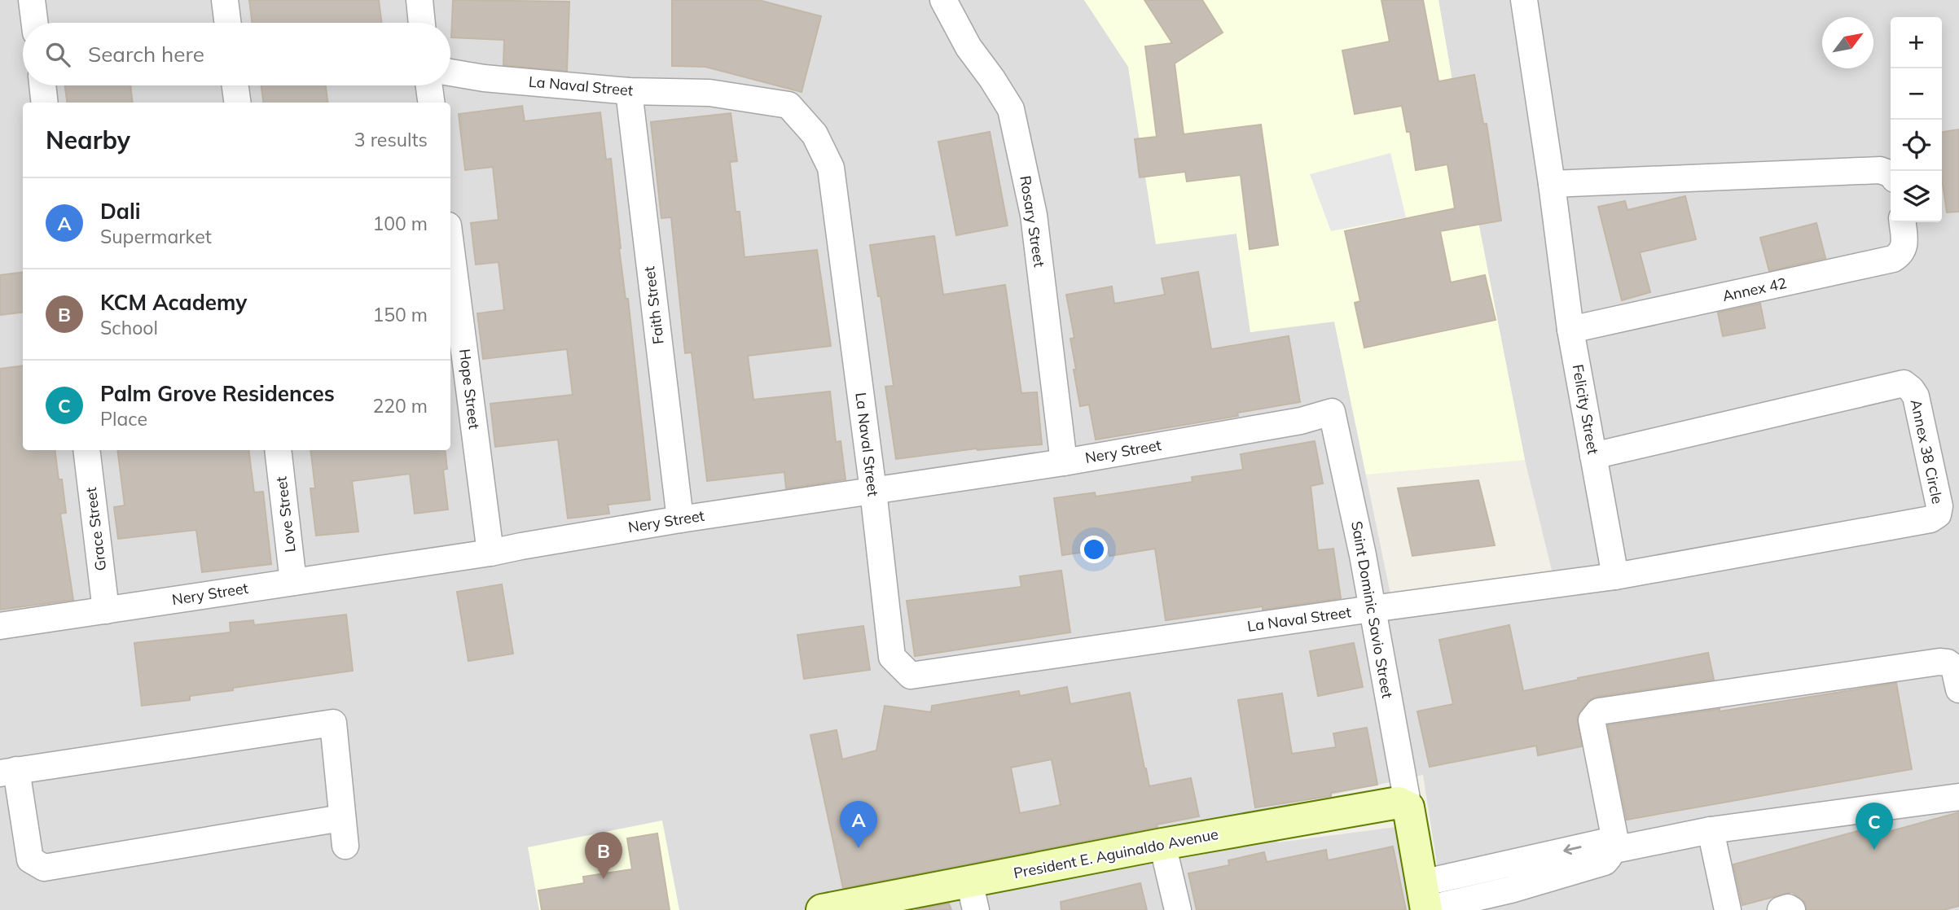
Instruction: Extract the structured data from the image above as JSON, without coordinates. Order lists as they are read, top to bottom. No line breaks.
{"streets":{"main road":["President E. Aguinaldo Avenue"],"street":["La Naval Street","Rosary Street","Annex 42","Faith Street","Hope Street","Felicity Street","Nery Street","Annex 38 Circle","Love Street","Grace Street","Saint Dominic Savio Street"]},"crossings":[["La Naval Street","Faith Street"],["La Naval Street","Nery Street"],["La Naval Street","Saint Dominic Savio Street"],["Rosary Street","Nery Street"],["Annex 42","Felicity Street"],["Faith Street","Nery Street"],["Hope Street","Nery Street"],["Felicity Street","Annex 38 Circle"],["Nery Street","Love Street"],["Nery Street","Grace Street"],["Nery Street","Saint Dominic Savio Street"],["Saint Dominic Savio Street","President E. Aguinaldo Avenue"]],"north":"top right","page":{"map_buttons":["+","−"],"search":"Search here","heading":["Nearby","3 results"],"list":[{"mark":"A","name":"Dali","note":"Supermarket","value":"100 m"},{"mark":"B","name":"KCM Academy","note":"School","value":"150 m"},{"mark":"C","name":"Palm Grove Residences","note":"Place","value":"220 m"}],"pins":["A","C","B"]}}
